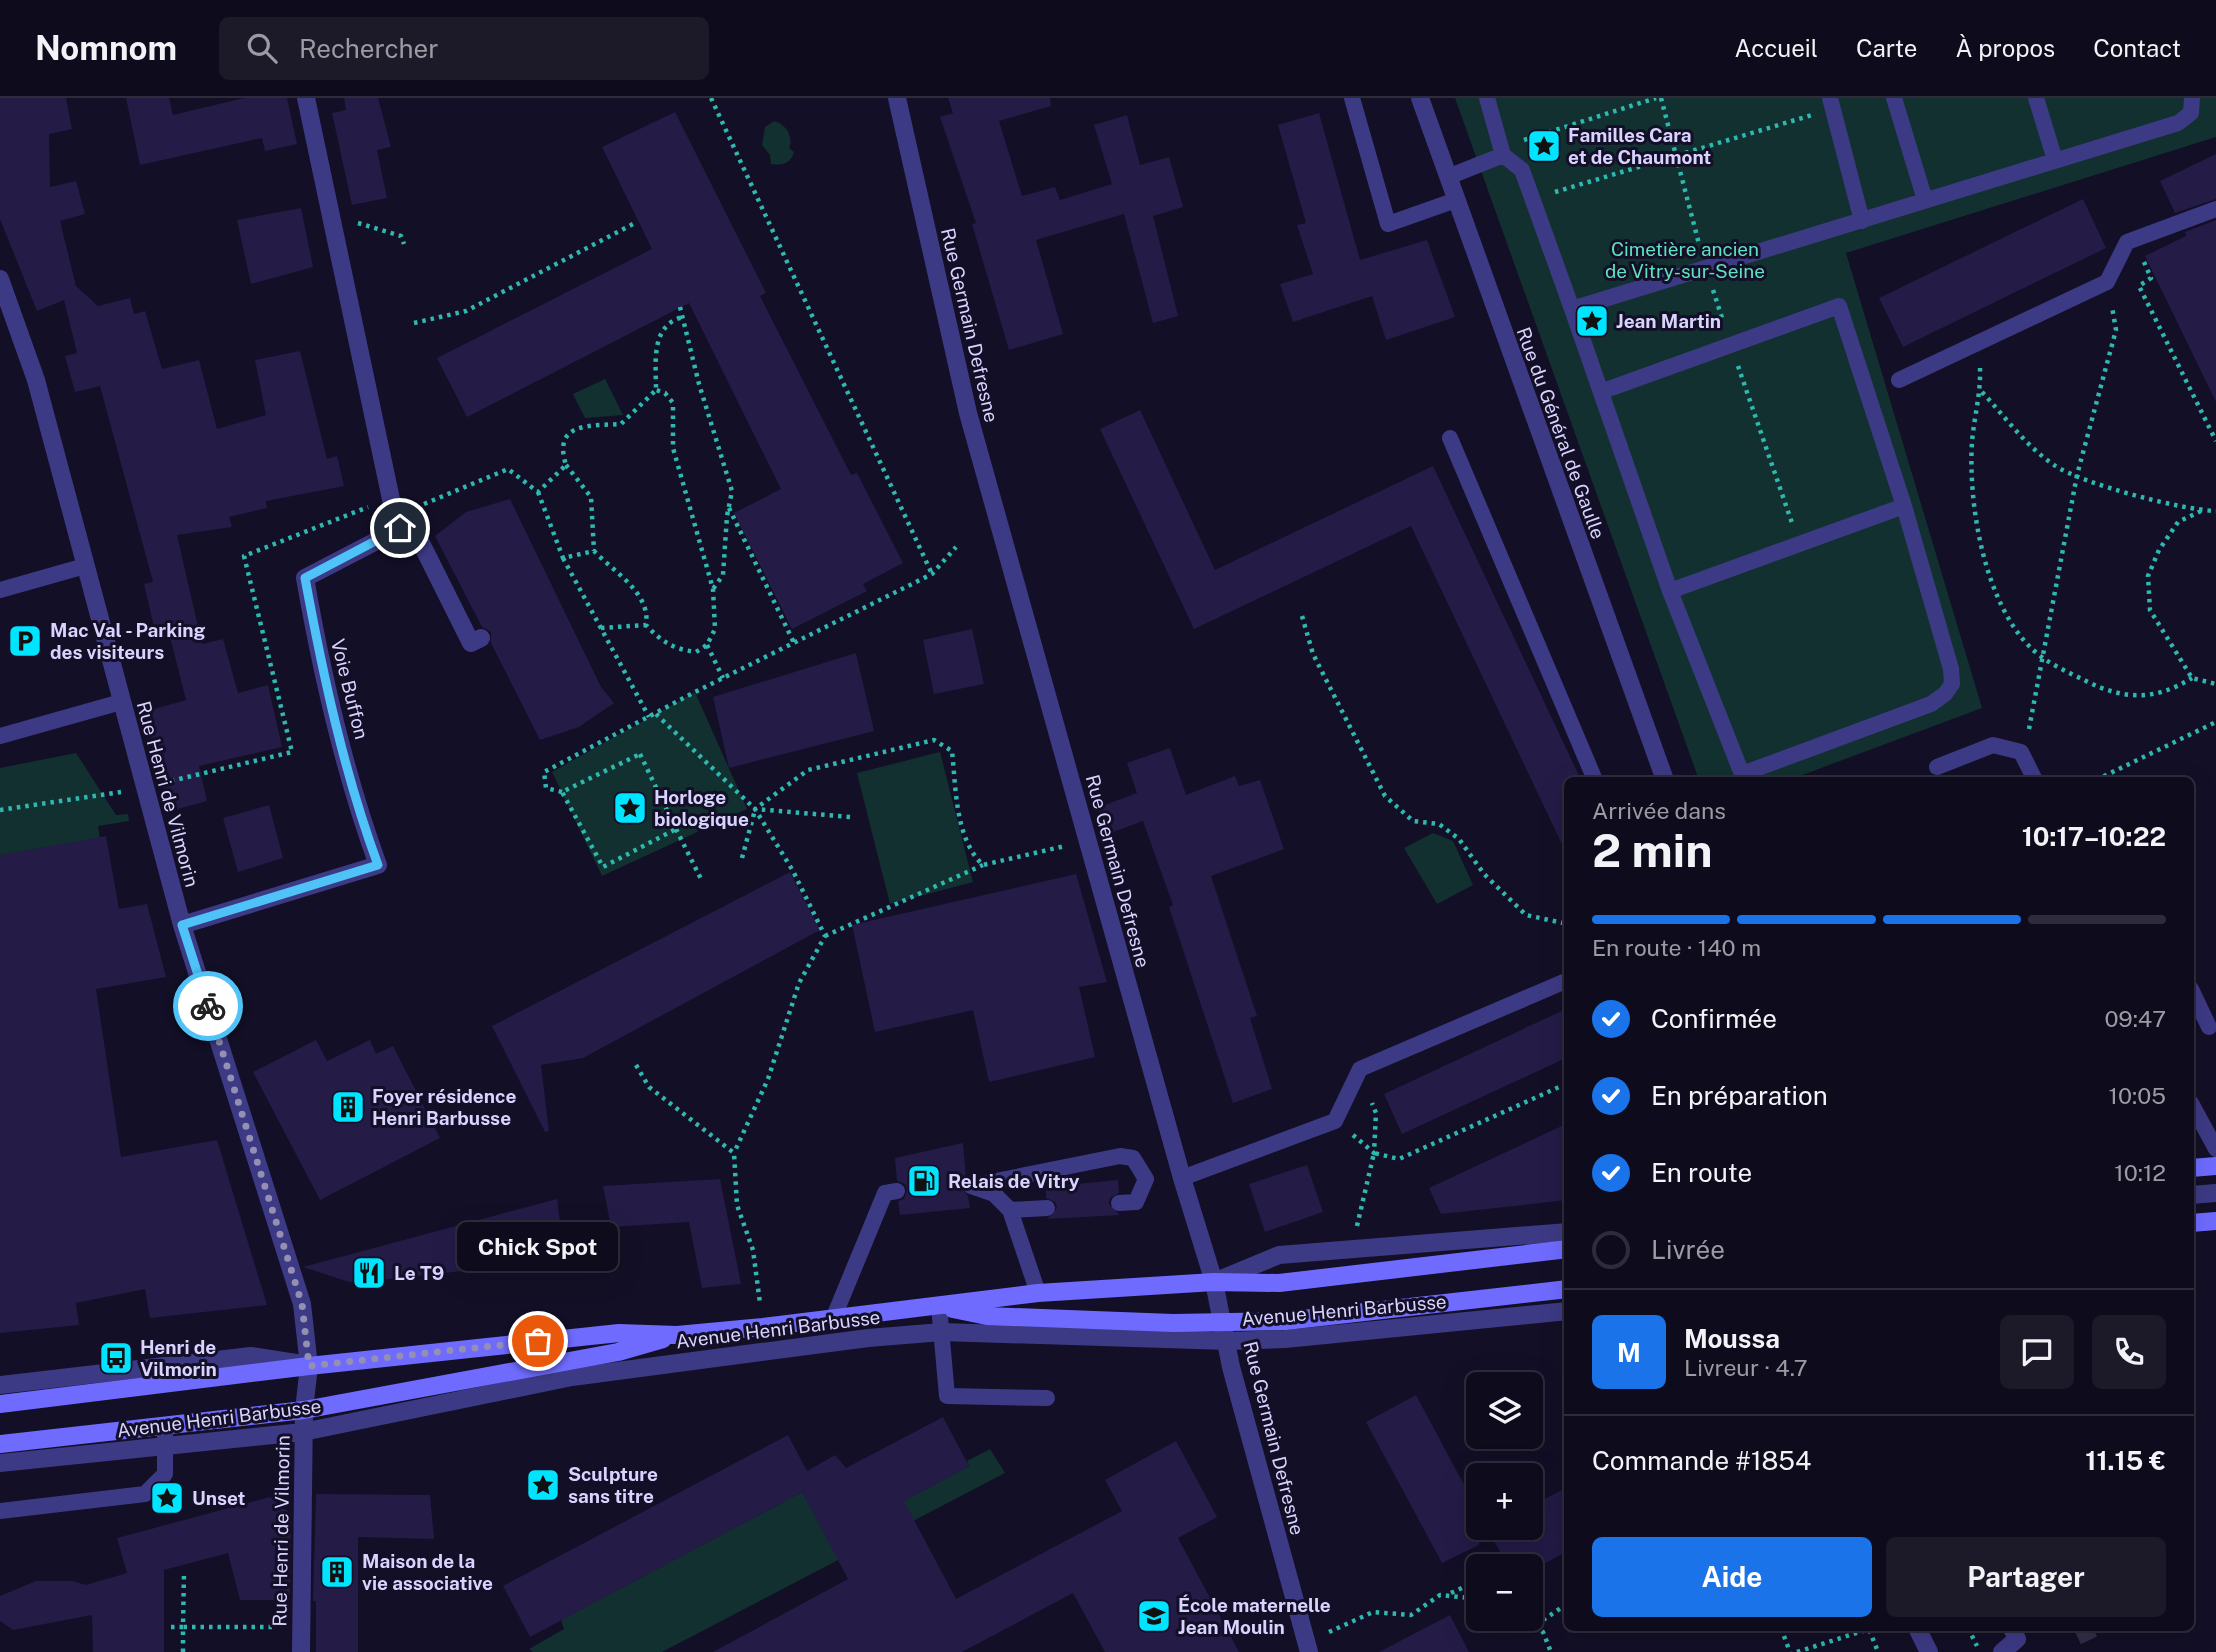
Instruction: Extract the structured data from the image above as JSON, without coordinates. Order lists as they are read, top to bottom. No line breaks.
{"streets":{"main road":["Avenue Henri Barbusse"],"street":["Rue Germain Defresne","Rue du Général de Gaulle","Voie Buffon","Rue Henri de Vilmorin"]},"crossings":[["Rue Germain Defresne","Avenue Henri Barbusse"],["Voie Buffon","Rue Henri de Vilmorin"],["Rue Henri de Vilmorin","Avenue Henri Barbusse"]],"parks":["Cimetière ancien de Vitry-sur-Seine"],"places":{"place":["Familles Cara et de Chaumont","Jean Martin","Horloge biologique","Sculpture sans titre","Unset"],"parking":["Mac Val - Parking des visiteurs"],"building":["Foyer résidence Henri Barbusse","Maison de la vie associative"],"fuel station":["Relais de Vitry"],"restaurant":["Le T9"],"other":["Chick Spot"],"bus stop":["Henri de Vilmorin"],"school or university":["École maternelle Jean Moulin"]},"page":{"header":"Nomnom","search":"Rechercher","nav":["Accueil","Carte","À propos","Contact"],"heading":["2 min","Arrivée dans","10:17–10:22"],"panel":["Moussa","Livreur · 4.7","Commande #1854","11.15 €"],"bar":"En route · 140 m","list":[["Confirmée","09:47"],["En préparation","10:05"],["En route","10:12"],"Livrée"],"bubble":"Chick Spot","round":"M","map_buttons":["+","−"],"buttons":["Aide","Partager"]}}
